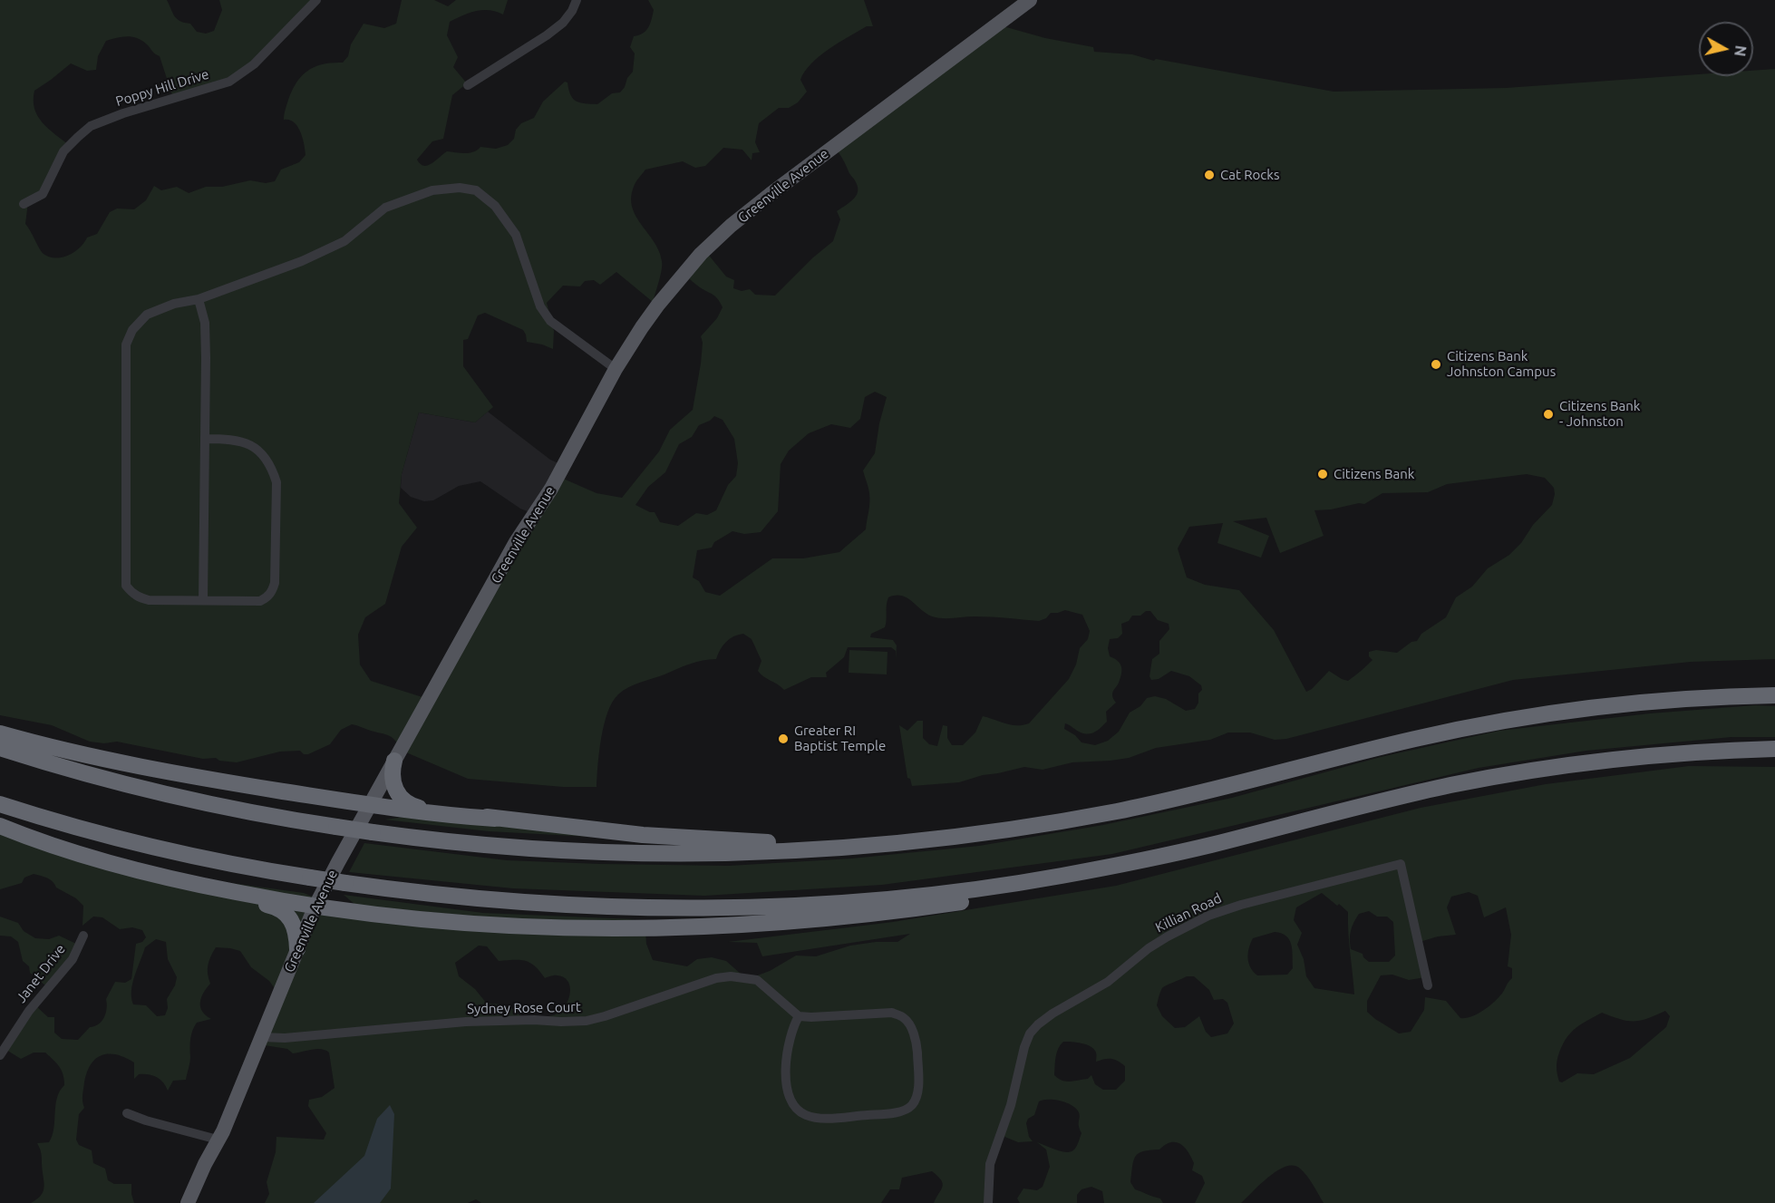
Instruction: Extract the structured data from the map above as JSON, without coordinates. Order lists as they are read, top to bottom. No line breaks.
{"streets":{"main road":["Greenville Avenue"],"street":["Poppy Hill Drive","Killian Road","Janet Drive","Sydney Rose Court"]},"crossings":[["Greenville Avenue","Sydney Rose Court"]],"places":["Cat Rocks","Citizens Bank Johnston Campus","Citizens Bank - Johnston","Citizens Bank","Greater RI Baptist Temple"],"north":"right"}
